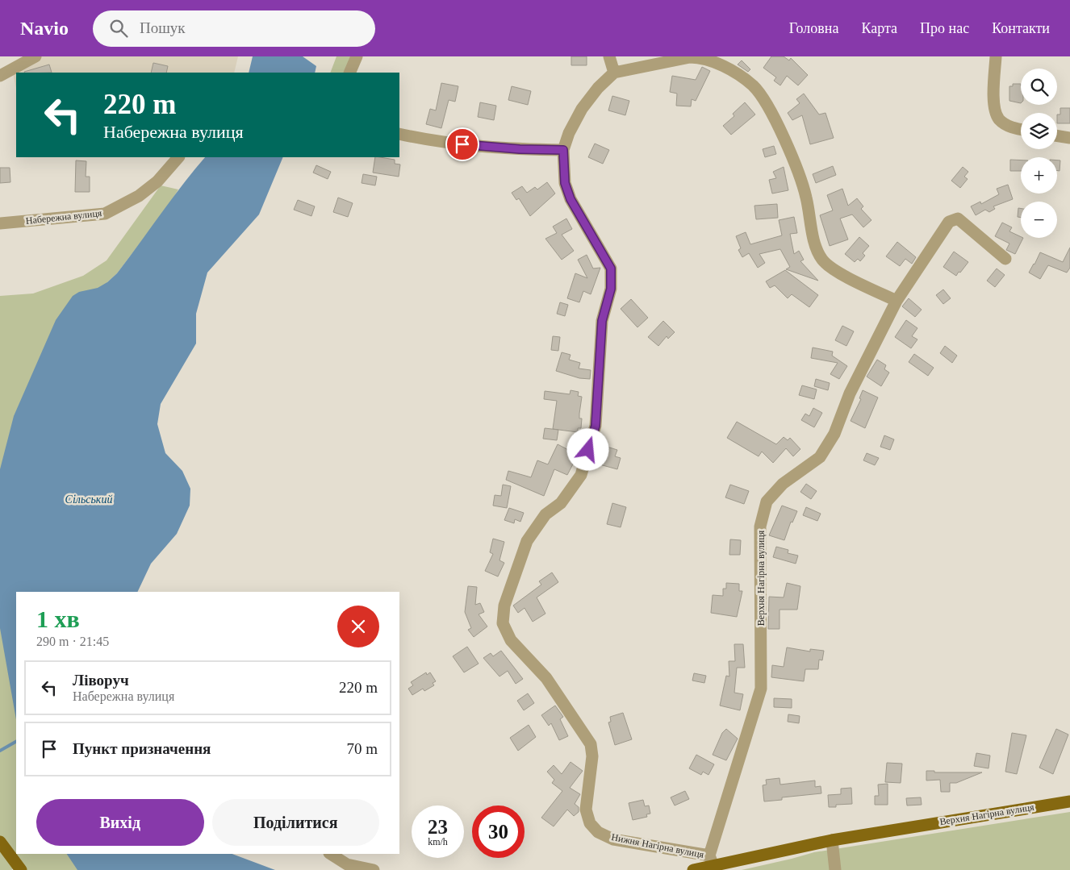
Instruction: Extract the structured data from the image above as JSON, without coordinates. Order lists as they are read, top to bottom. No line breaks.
{"streets":{"main road":["Верхня Нагірна вулиця"],"street":["Набережна вулиця","Нижня Нагірна вулиця"]},"crossings":[["Верхня Нагірна вулиця","Нижня Нагірна вулиця"]],"water":["Сільський"],"page":{"header":"Navio","search":"Пошук","nav":["Головна","Карта","Про нас","Контакти"],"map_buttons":["+","−"],"turn":["220 m","Набережна вулиця"],"heading":["1 хв","290 m · 21:45"],"list":[{"name":"Ліворуч","note":"Набережна вулиця","value":"220 m"},{"name":"Пункт призначення","value":"70 m"}],"buttons":["Вихід","Поділитися"],"speed":"23 km/h","limit":"30"}}
